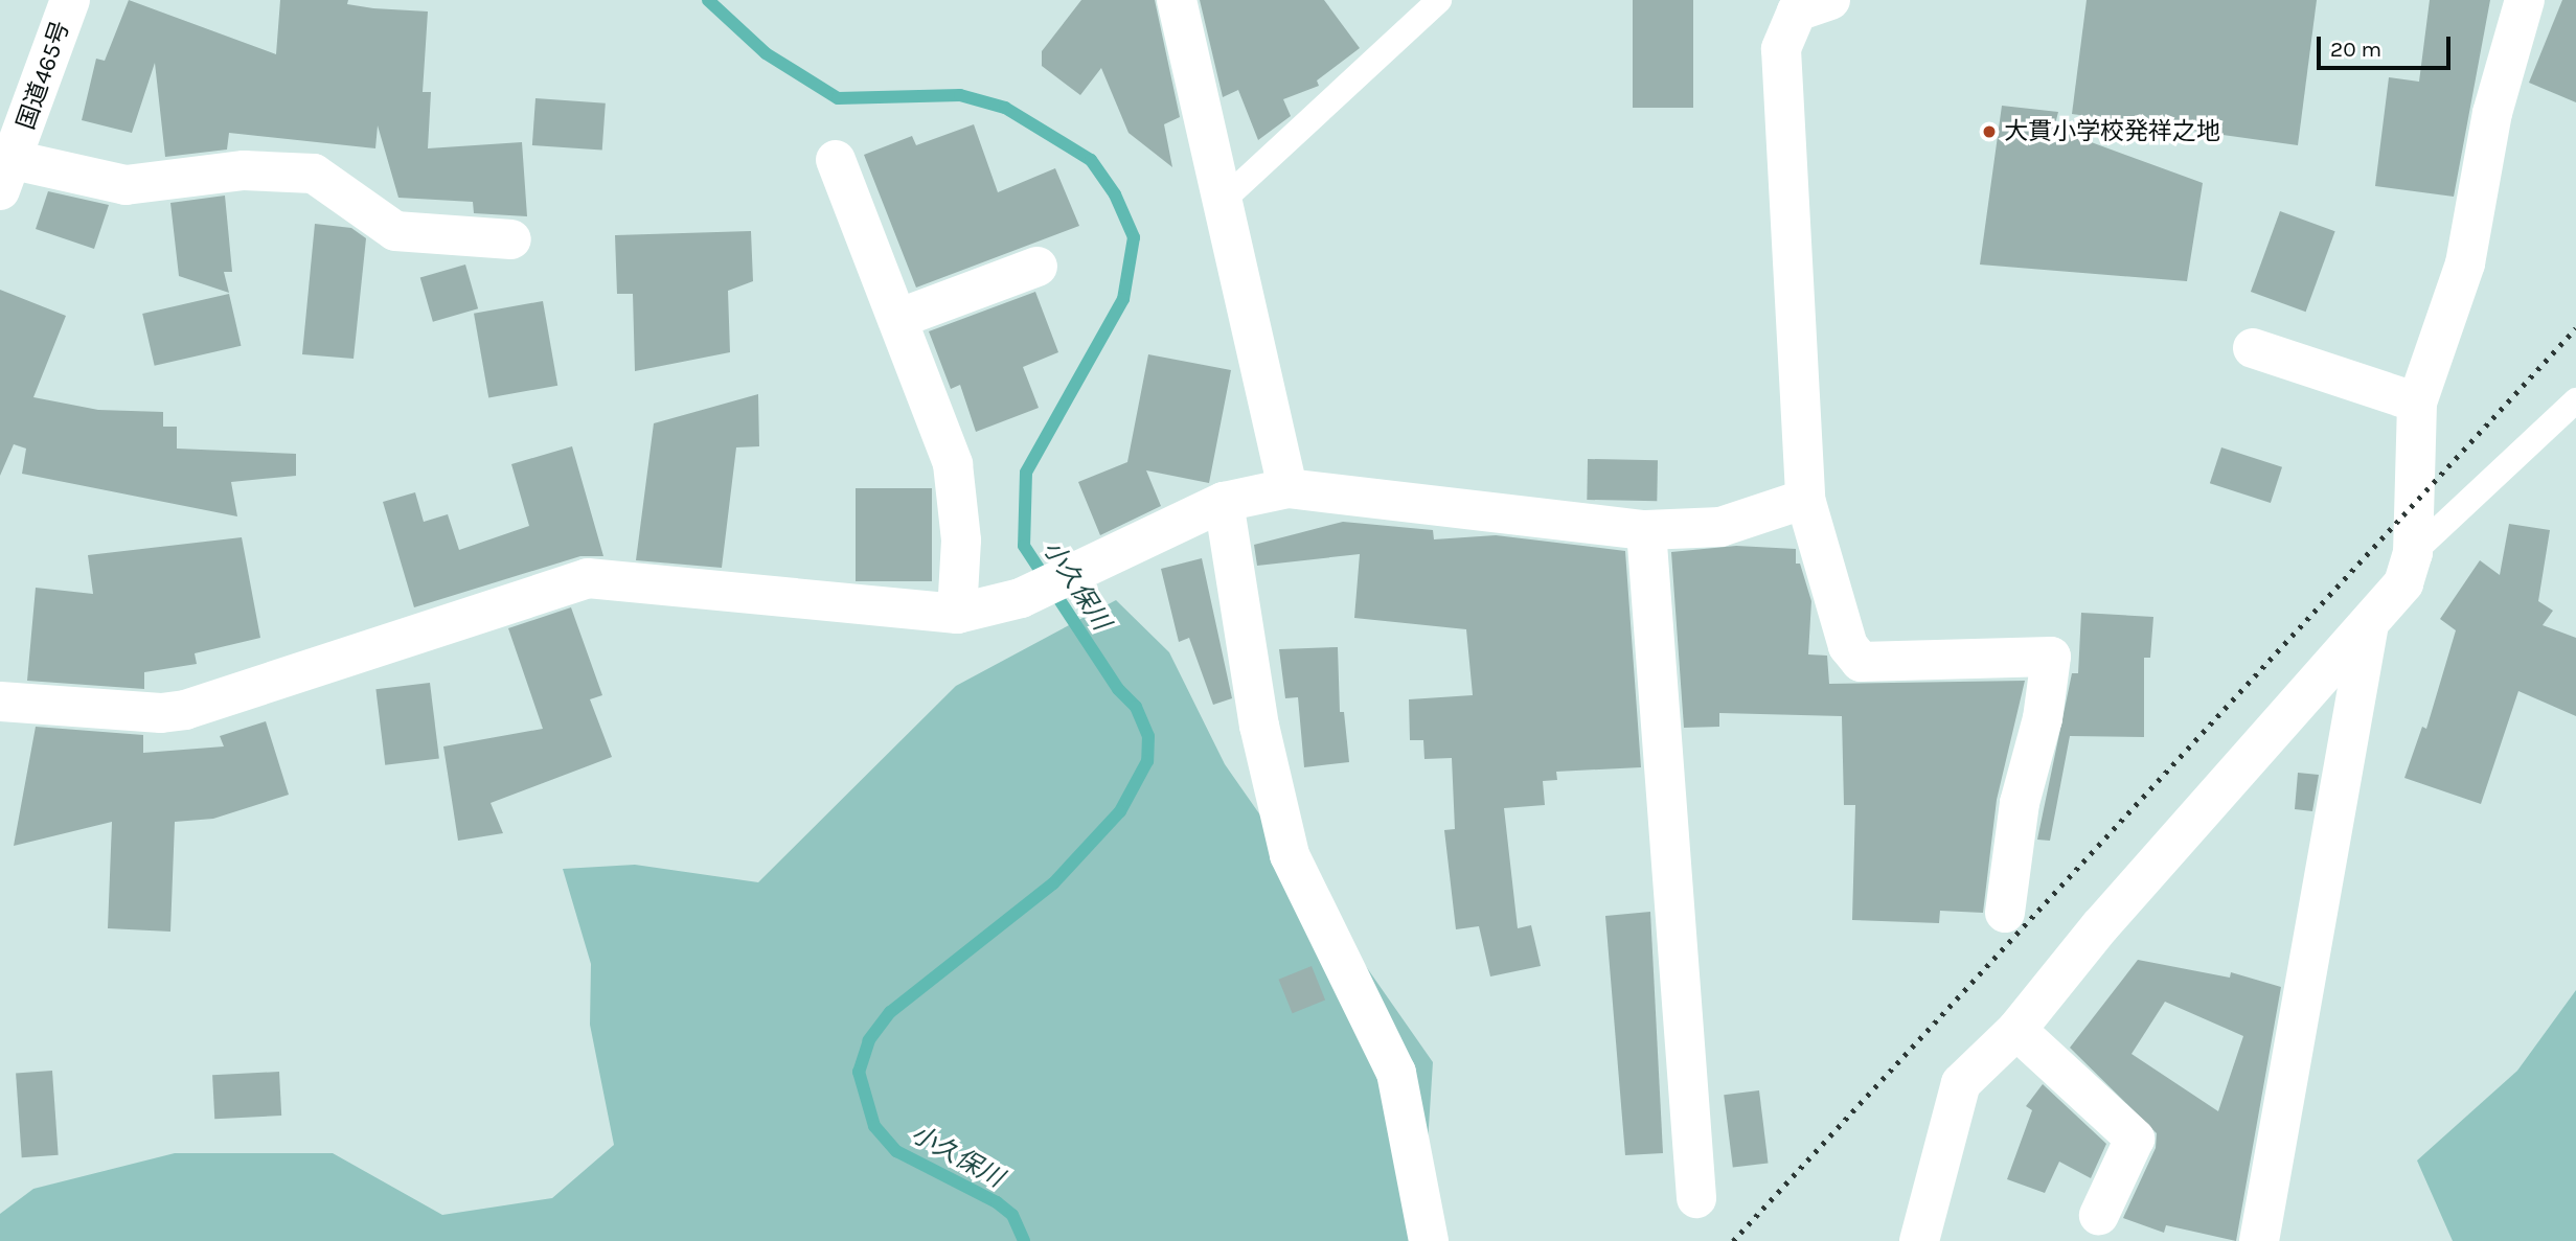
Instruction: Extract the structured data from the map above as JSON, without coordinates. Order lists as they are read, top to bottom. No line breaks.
{"streets":{"main road":["国道465号"]},"water":["小久保川"],"places":["大貫小学校発祥之地"],"scale_bar":"20 m"}
